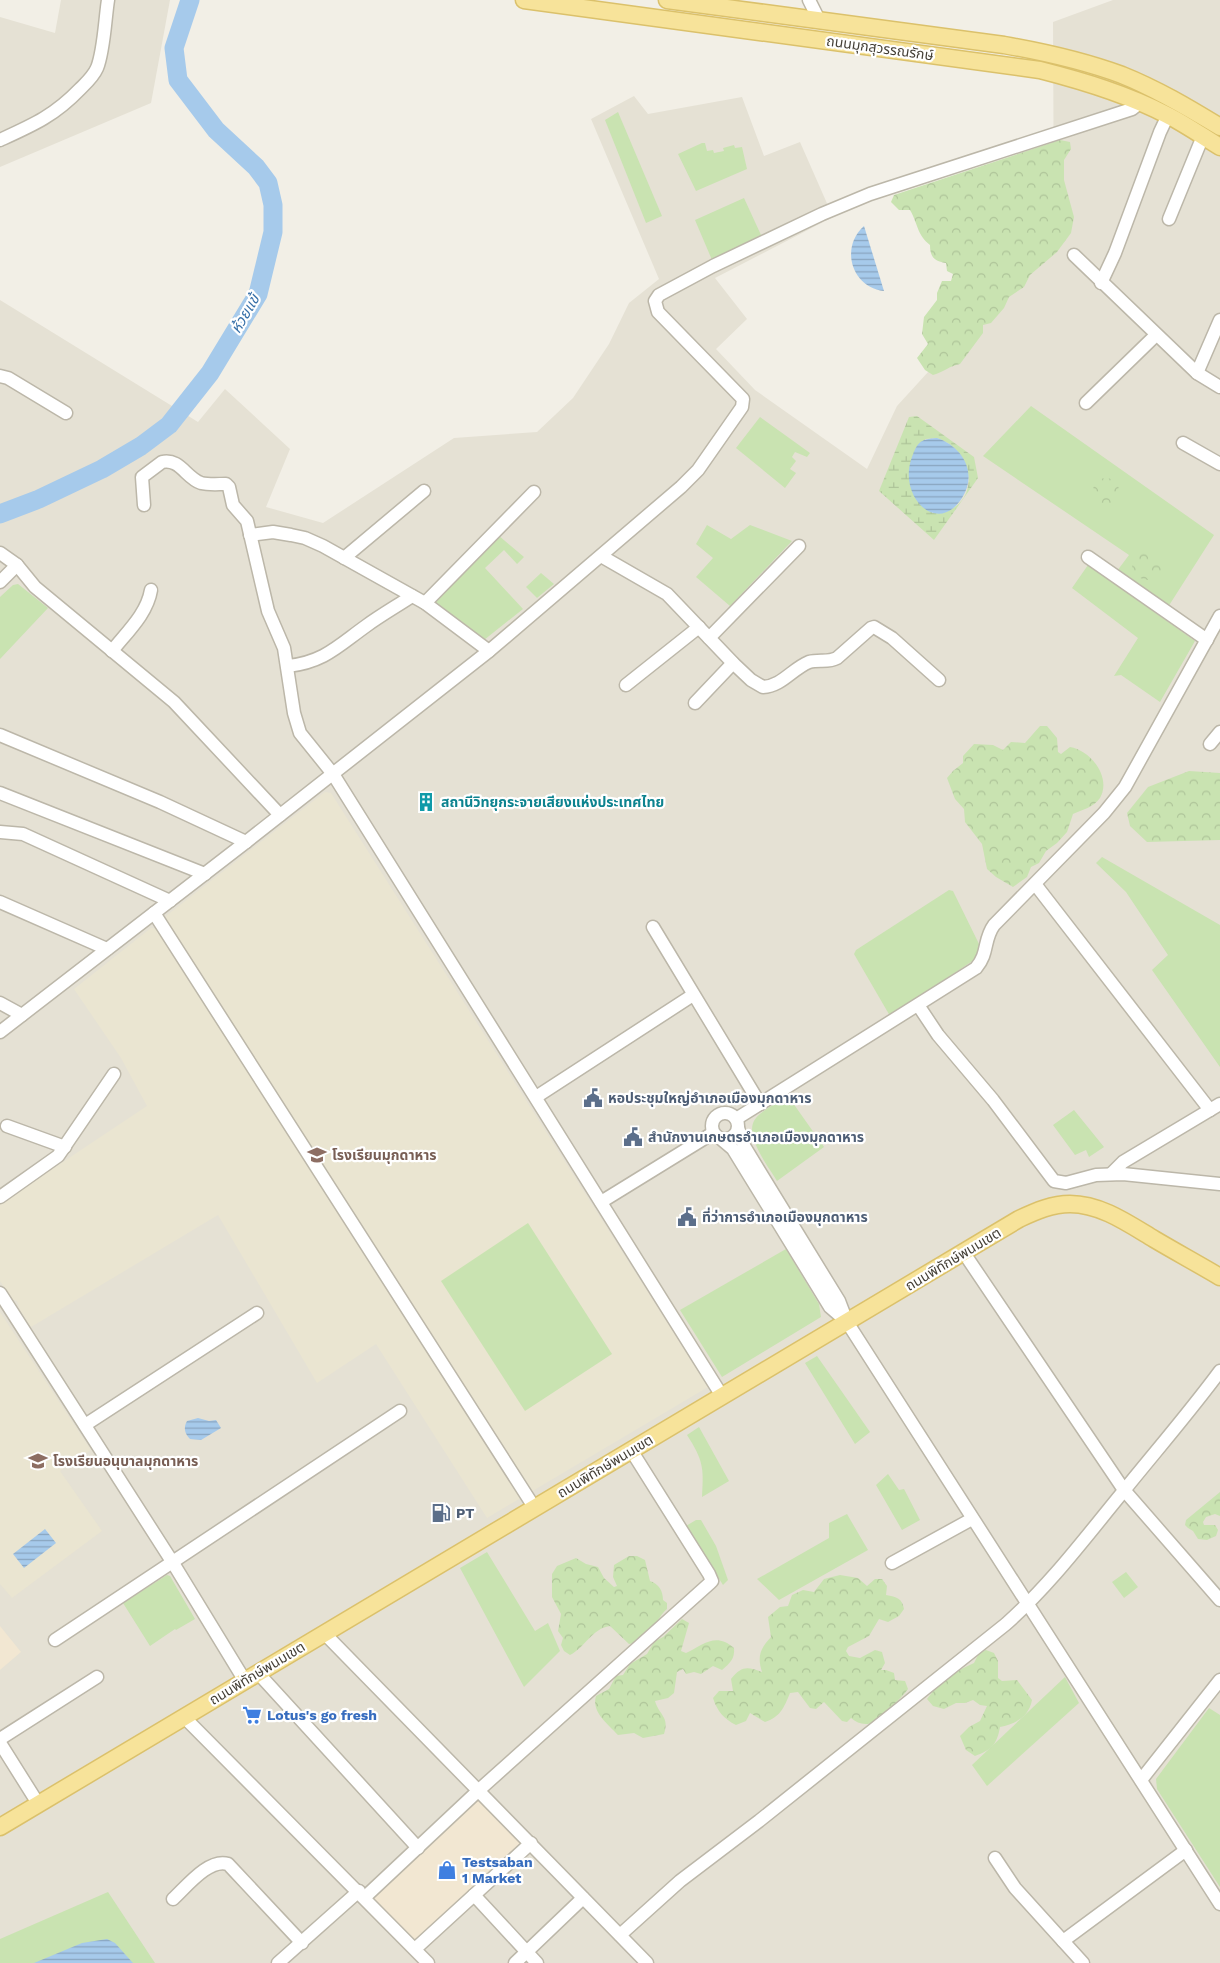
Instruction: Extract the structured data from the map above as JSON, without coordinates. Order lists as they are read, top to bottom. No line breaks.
{"streets":{"main road":["ถนนมุกสุวรรณรักษ์","ถนนพิทักษ์พนมเขต"]},"water":["ห้วยแข้"],"places":{"building":["สถานีวิทยุกระจายเสียงแห่งประเทศไทย"],"public building":["หอประชุมใหญ่อำเภอเมืองมุกดาหาร","สำนักงานเกษตรอำเภอเมืองมุกดาหาร","ที่ว่าการอำเภอเมืองมุกดาหาร"],"school or university":["โรงเรียนมุกดาหาร","โรงเรียนอนุบาลมุกดาหาร"],"fuel station":["PT"],"supermarket":["Lotus's go fresh"],"shop":["Testsaban 1 Market"]}}
